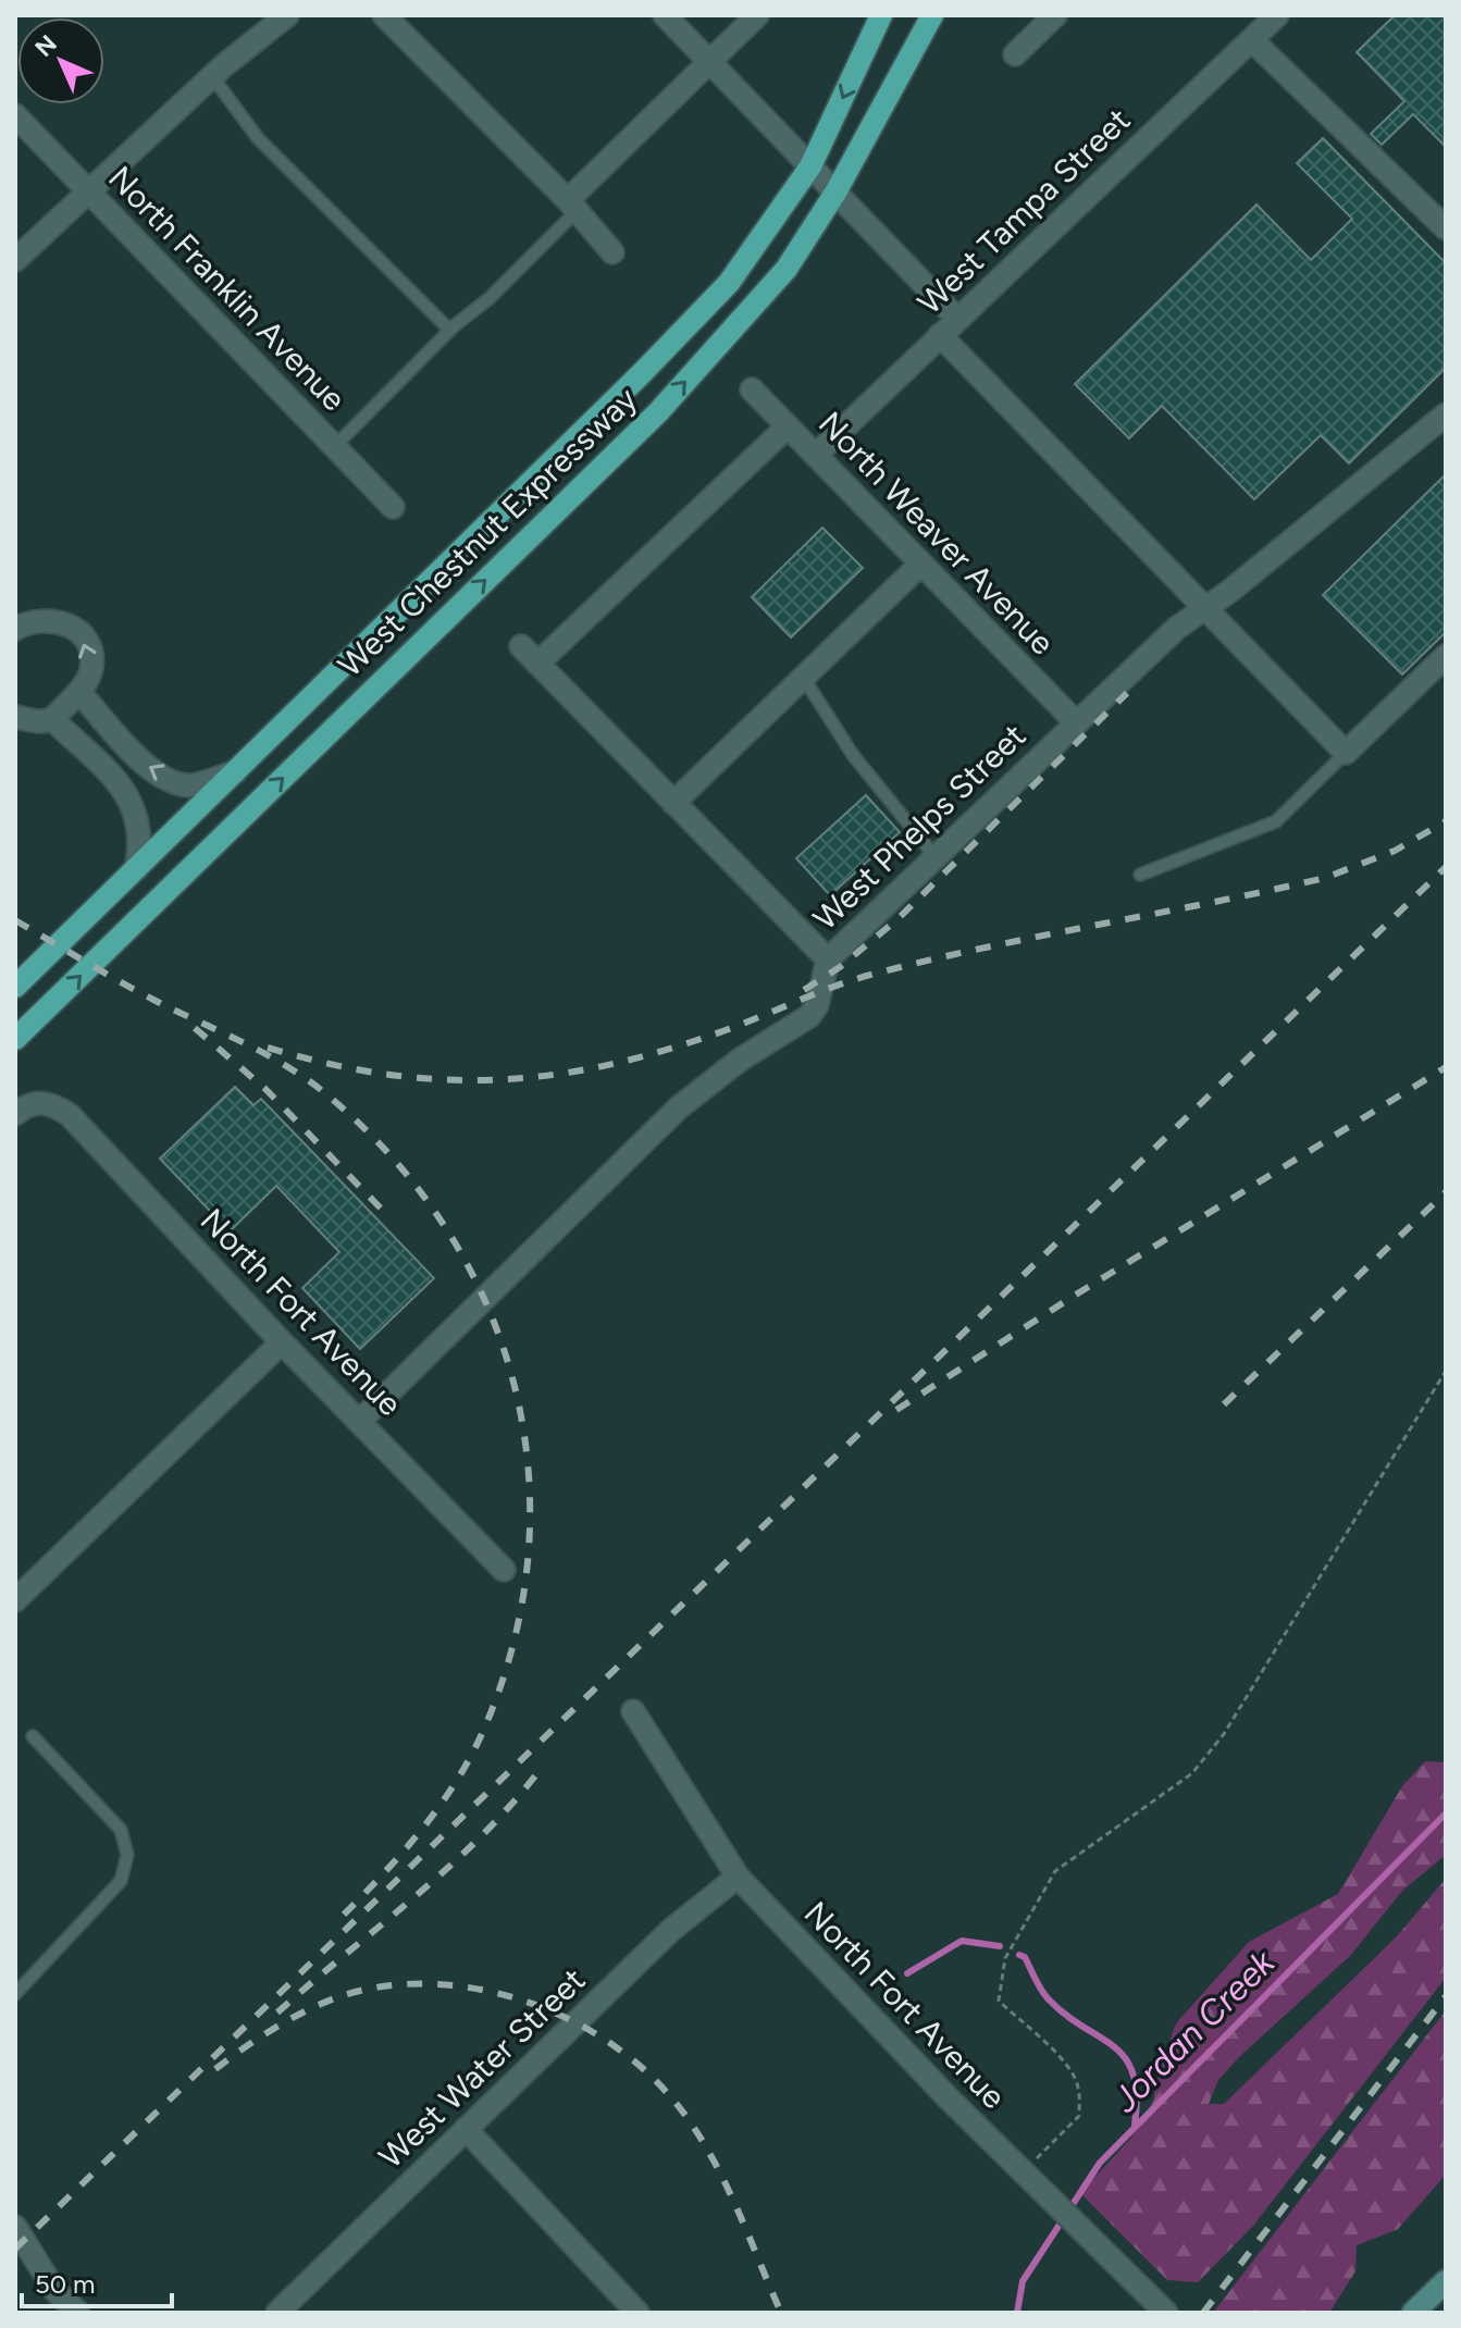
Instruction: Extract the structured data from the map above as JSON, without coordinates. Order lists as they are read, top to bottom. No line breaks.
{"streets":{"main road":["West Chestnut Expressway"],"street":["West Tampa Street","North Franklin Avenue","North Weaver Avenue","West Phelps Street","North Fort Avenue","West Water Street"]},"crossings":[["West Tampa Street","North Weaver Avenue"],["North Weaver Avenue","West Phelps Street"],["West Phelps Street","North Fort Avenue"],["North Fort Avenue","West Water Street"]],"water":["Jordan Creek"],"scale_bar":"50 m","north":"top left"}
